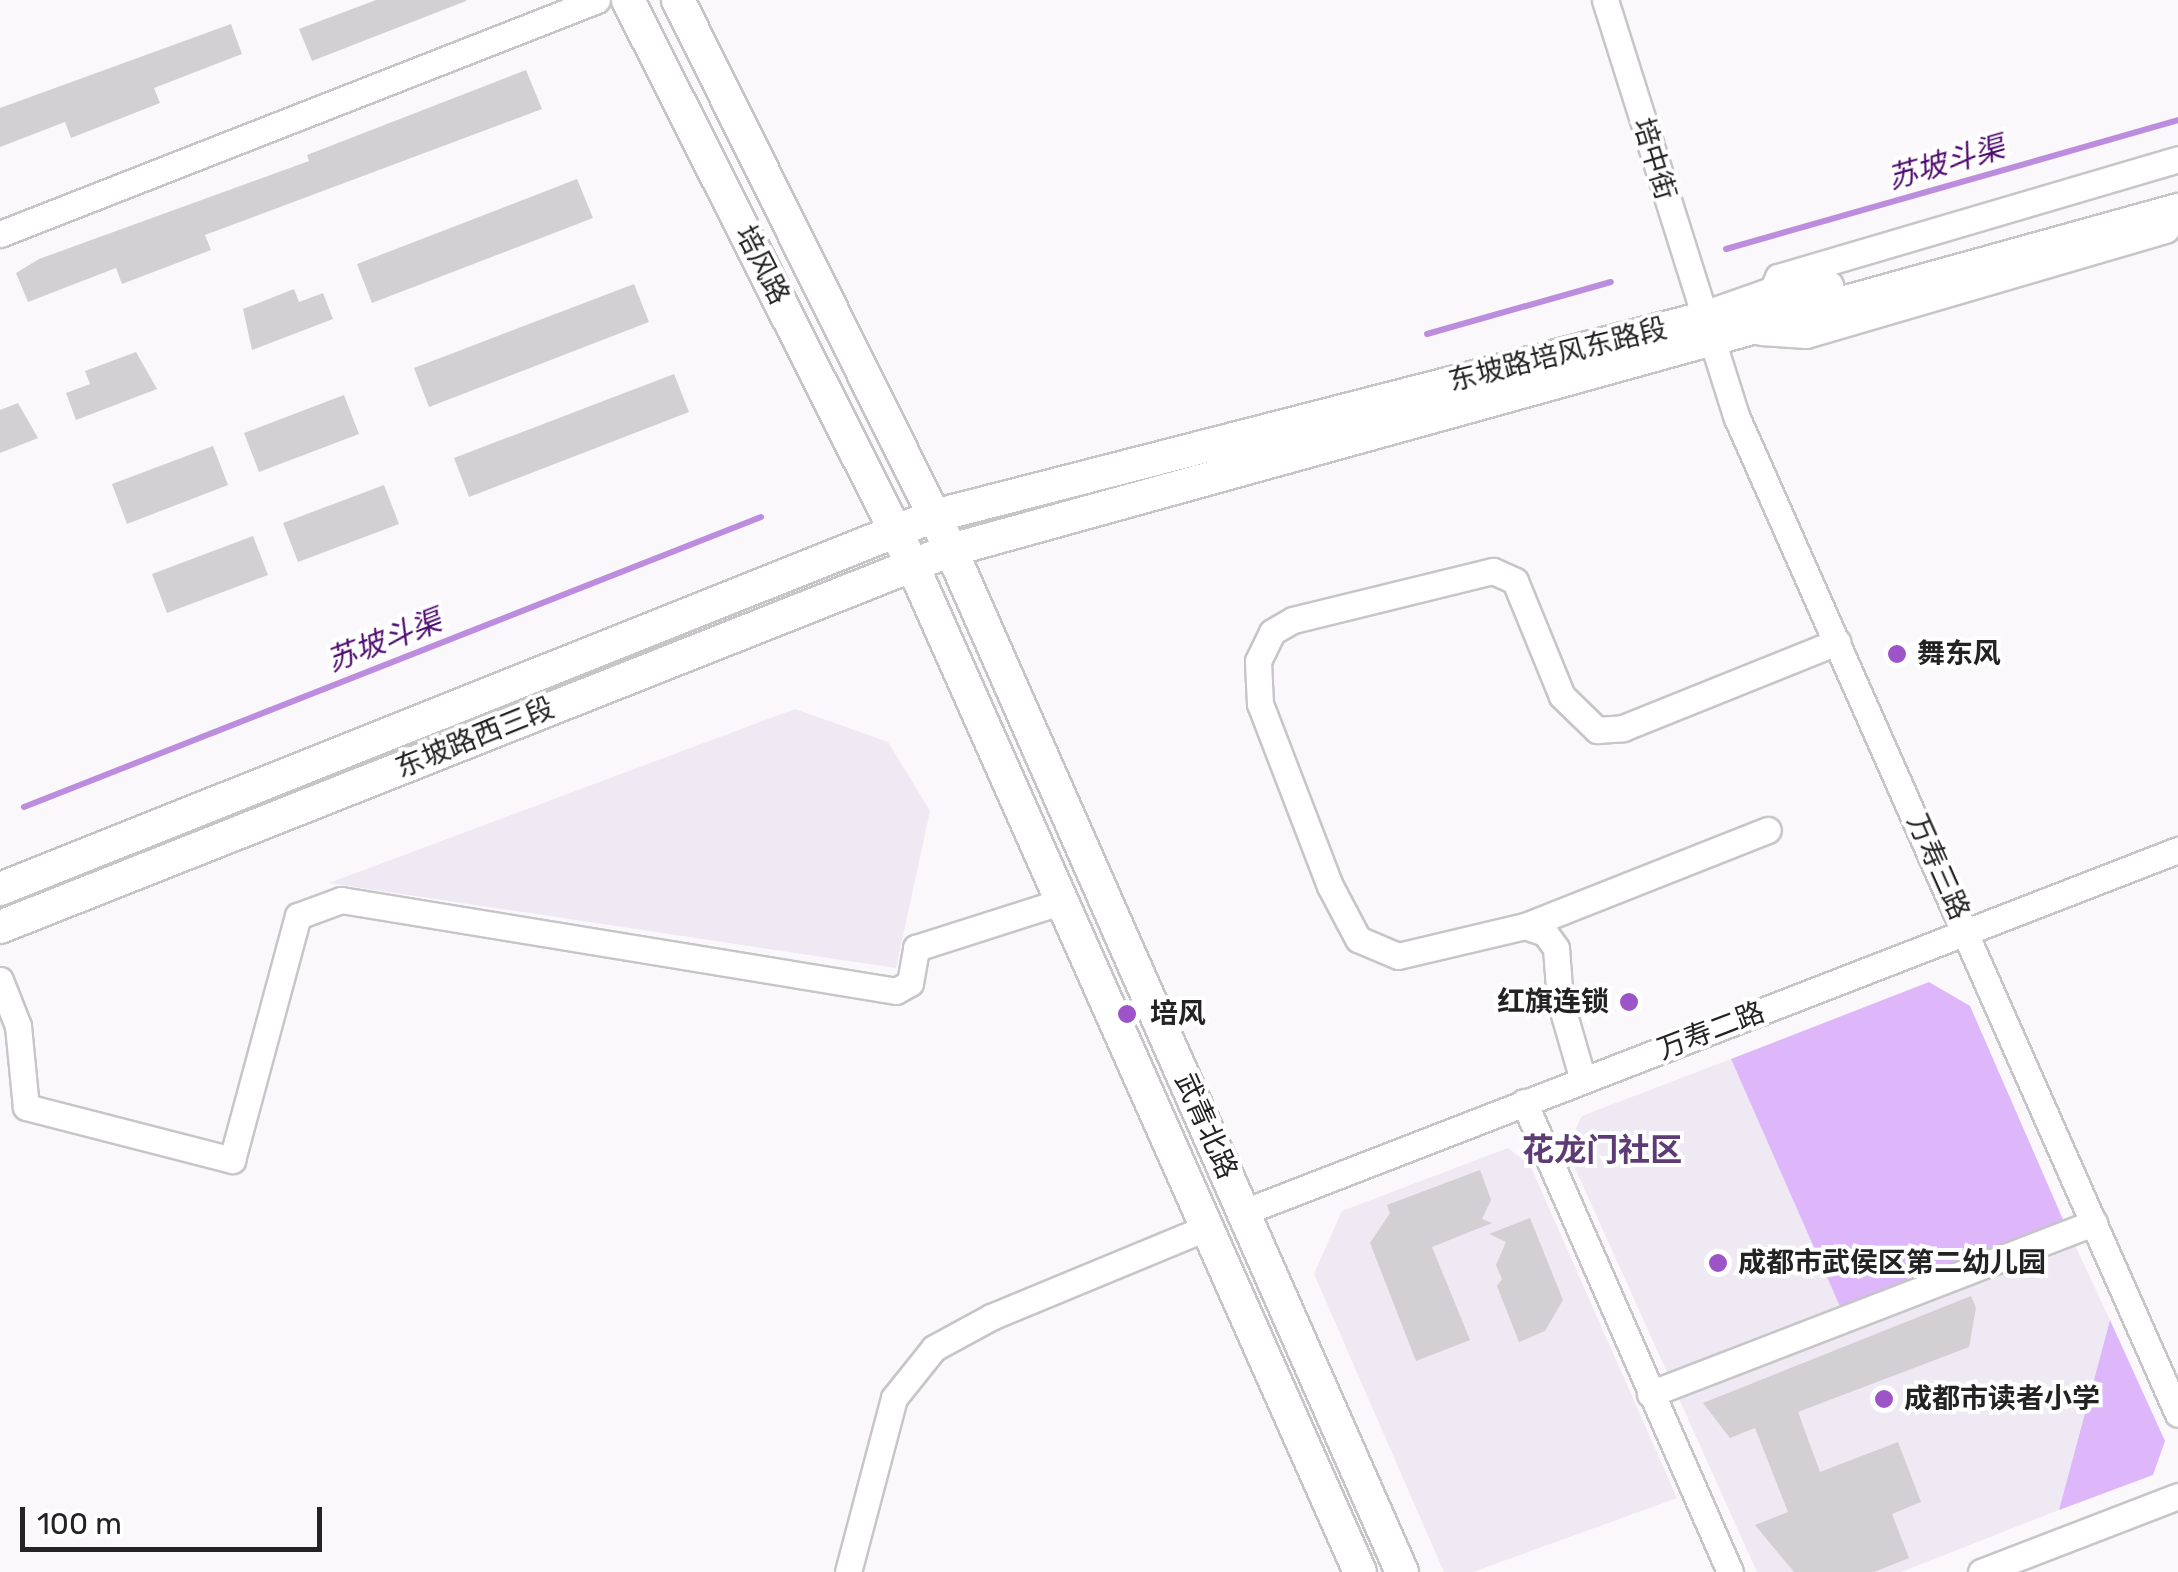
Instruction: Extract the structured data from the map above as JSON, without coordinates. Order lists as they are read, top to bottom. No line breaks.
{"streets":{"main road":["培风路","东坡路培风东路段","东坡路西三段","武青北路"],"street":["培中街","万寿三路","万寿二路"]},"crossings":[["培中街","东坡路培风东路段"],["培中街","万寿三路"],["培风路","东坡路培风东路段"],["培风路","东坡路西三段"],["培风路","武青北路"],["东坡路培风东路段","东坡路西三段"],["东坡路培风东路段","万寿三路"],["东坡路培风东路段","武青北路"],["东坡路西三段","武青北路"],["万寿三路","万寿二路"],["万寿二路","武青北路"]],"districts":["花龙门社区"],"water":["苏坡斗渠"],"places":["舞东风","红旗连锁","培风","成都市武侯区第二幼儿园","成都市读者小学"],"scale_bar":"100 m"}
